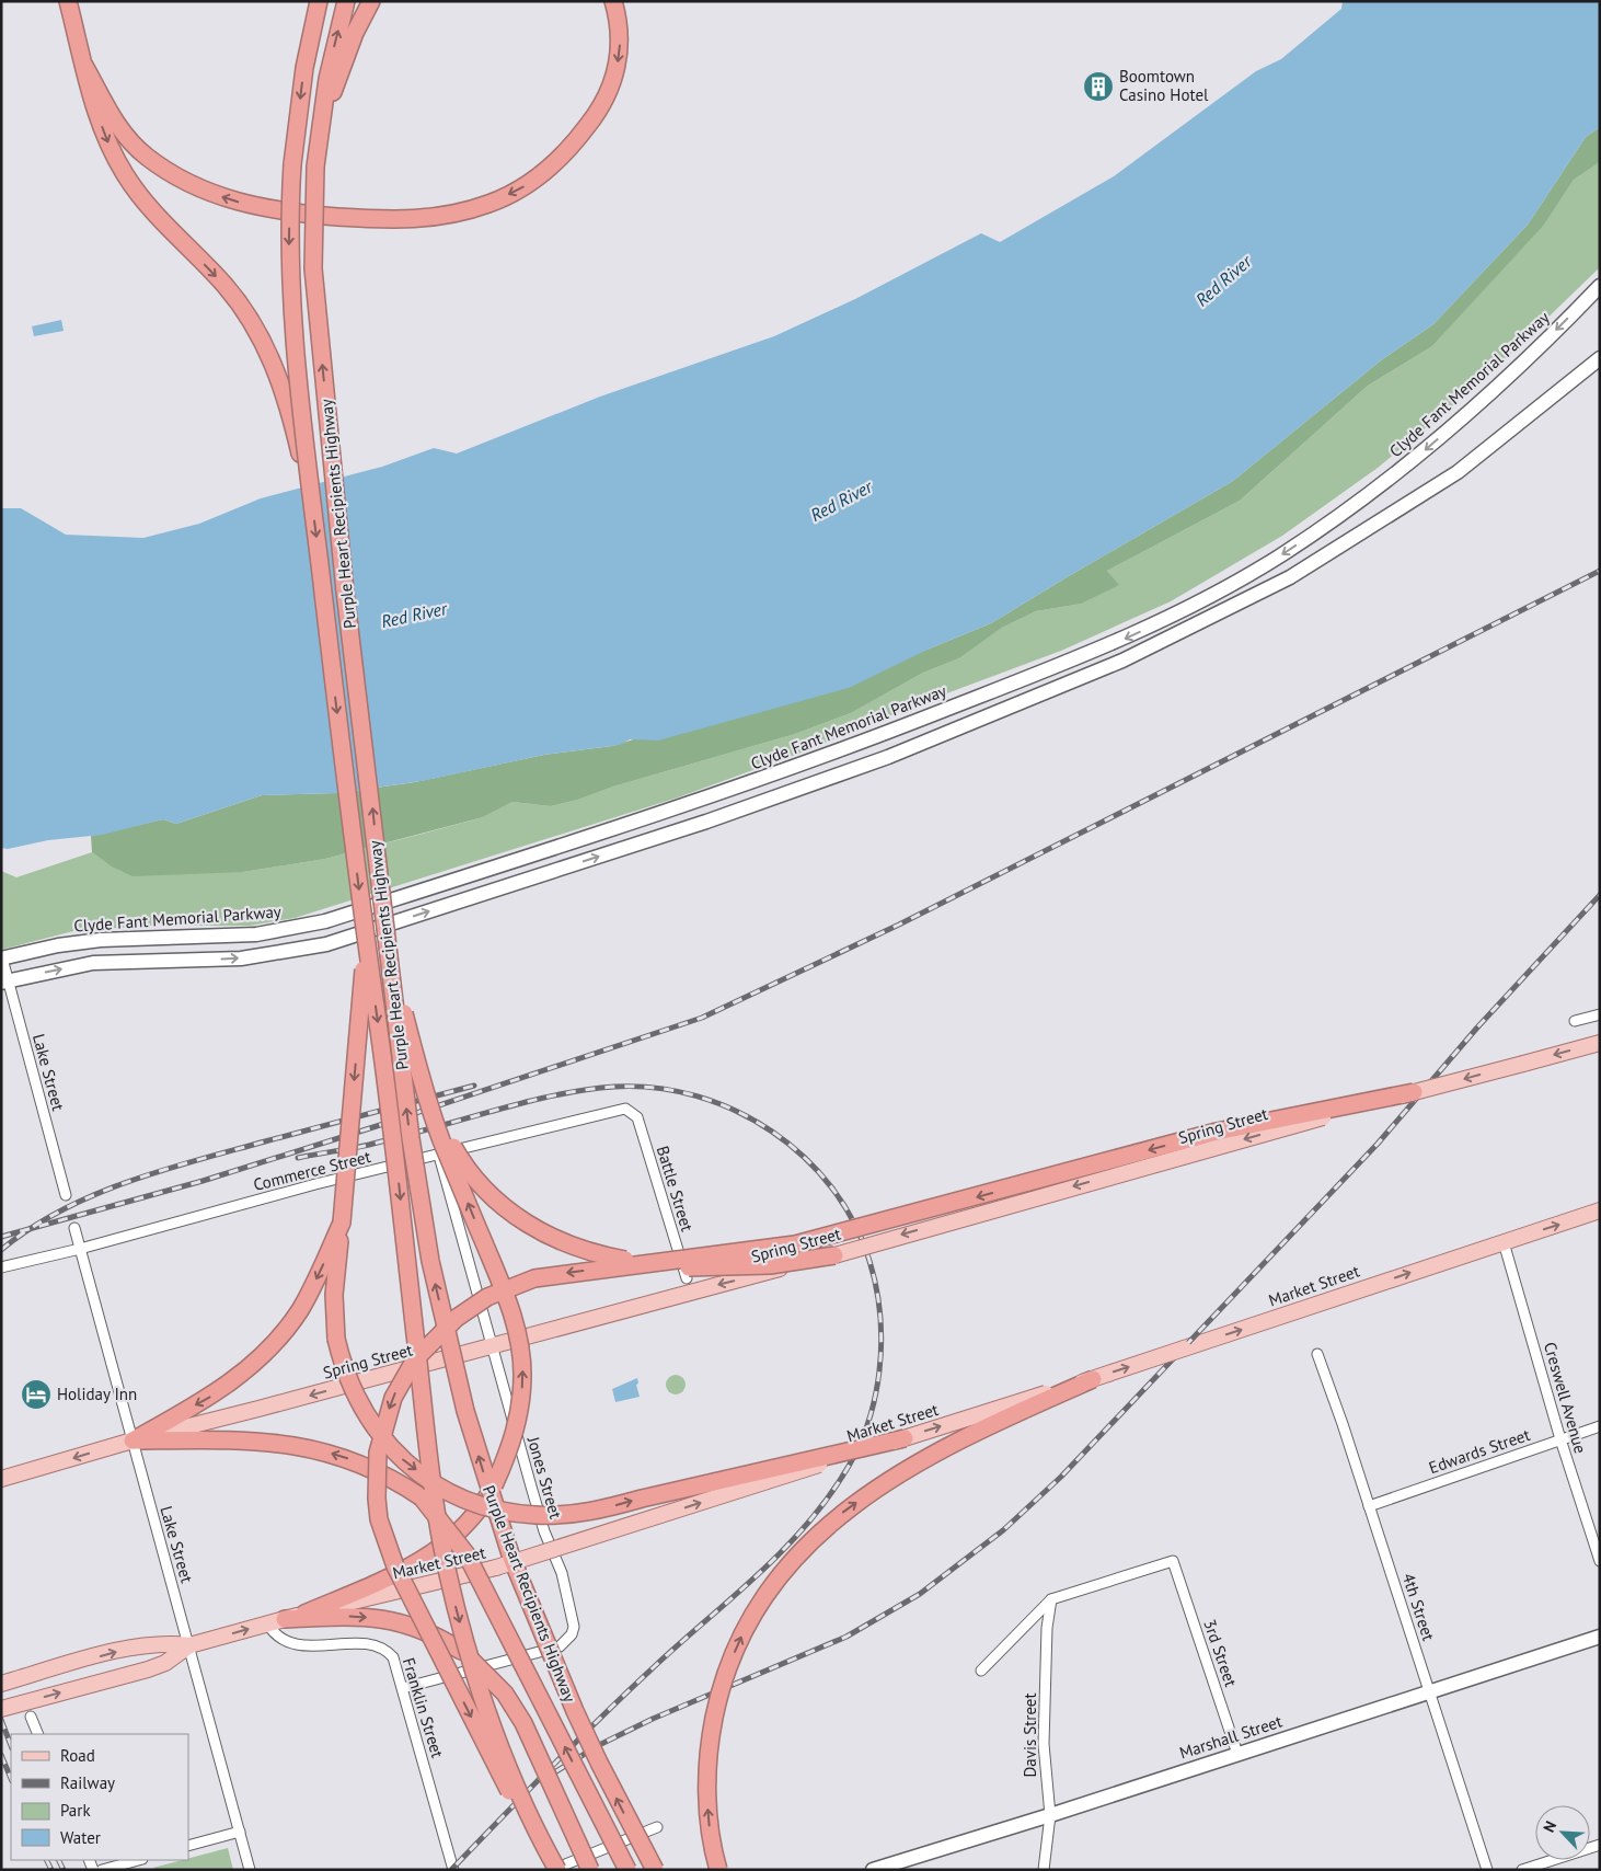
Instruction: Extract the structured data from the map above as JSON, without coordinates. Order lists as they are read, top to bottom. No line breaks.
{"streets":{"highway":["Purple Heart Recipients Highway"],"main road":["Clyde Fant Memorial Parkway","Spring Street","Market Street","Marshall Street"],"street":["Lake Street","Commerce Street","Battle Street","Creswell Avenue","Edwards Street","Jones Street","4th Street","3rd Street","Franklin Street","Davis Street"]},"crossings":[["Clyde Fant Memorial Parkway","Lake Street"],["Lake Street","Spring Street"],["Lake Street","Commerce Street"],["Lake Street","Market Street"],["Spring Street","Jones Street"],["Commerce Street","Battle Street"],["Commerce Street","Jones Street"],["Market Street","Creswell Avenue"],["Market Street","Franklin Street"],["Creswell Avenue","Edwards Street"],["Edwards Street","4th Street"],["Jones Street","Franklin Street"],["4th Street","Marshall Street"],["3rd Street","Davis Street"],["3rd Street","Marshall Street"],["Davis Street","Marshall Street"]],"one_way":["Spring Street","Market Street"],"water":["Red River"],"places":{"building":["Boomtown Casino Hotel"],"hotel":["Holiday Inn"]},"legend":["Road","Railway","Park","Water"],"north":"top left"}
